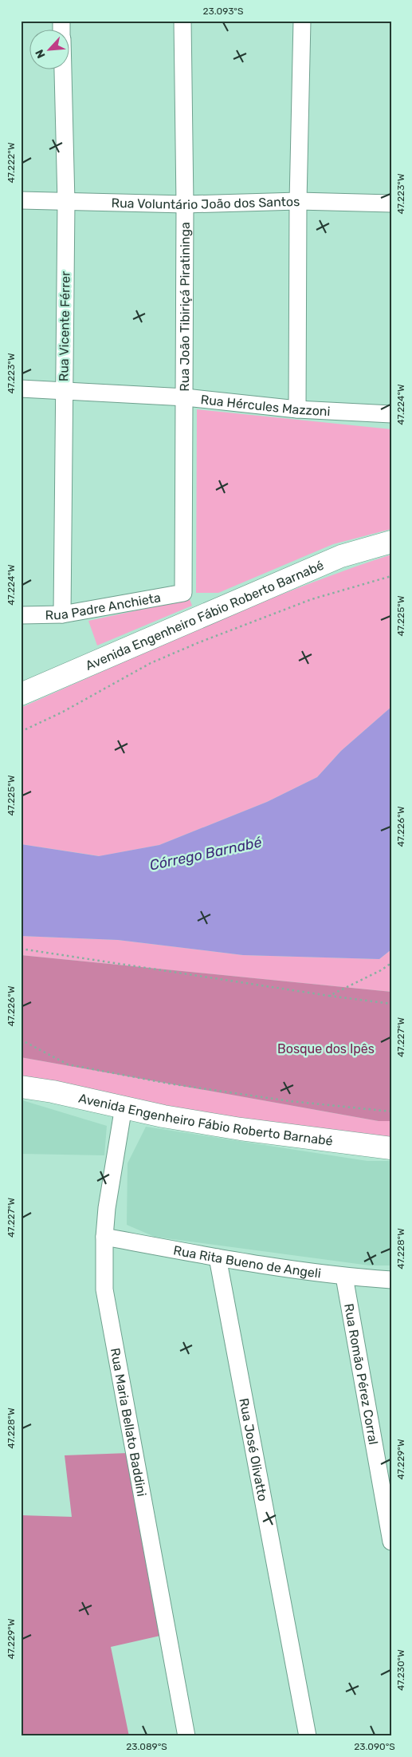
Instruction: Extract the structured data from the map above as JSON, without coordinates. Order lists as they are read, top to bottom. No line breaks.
{"streets":{"main road":["Avenida Engenheiro Fábio Roberto Barnabé"],"street":["Rua Voluntário João dos Santos","Rua João Tibiriçá Piratininga","Rua Vicente Férrer","Rua Hércules Mazzoni","Rua Padre Anchieta","Rua Rita Bueno de Angeli","Rua Romão Pérez Corral","Rua Maria Bellato Baddini","Rua José Olivatto"]},"crossings":[["Rua Voluntário João dos Santos","Rua João Tibiriçá Piratininga"],["Rua Voluntário João dos Santos","Rua Vicente Férrer"],["Rua João Tibiriçá Piratininga","Rua Hércules Mazzoni"],["Rua João Tibiriçá Piratininga","Rua Padre Anchieta"],["Rua Vicente Férrer","Rua Hércules Mazzoni"],["Rua Vicente Férrer","Rua Padre Anchieta"],["Avenida Engenheiro Fábio Roberto Barnabé","Rua Maria Bellato Baddini"],["Rua Rita Bueno de Angeli","Rua Romão Pérez Corral"],["Rua Rita Bueno de Angeli","Rua Maria Bellato Baddini"],["Rua Rita Bueno de Angeli","Rua José Olivatto"]],"water":["Córrego Barnabé"],"parks":["Bosque dos Ipês"],"north":"bottom left","coordinates":["23.093°S","47.222°W","47.223°W","47.224°W","47.225°W","47.226°W","47.227°W","47.228°W","47.229°W","47.230°W","23.089°S","23.090°S"]}
